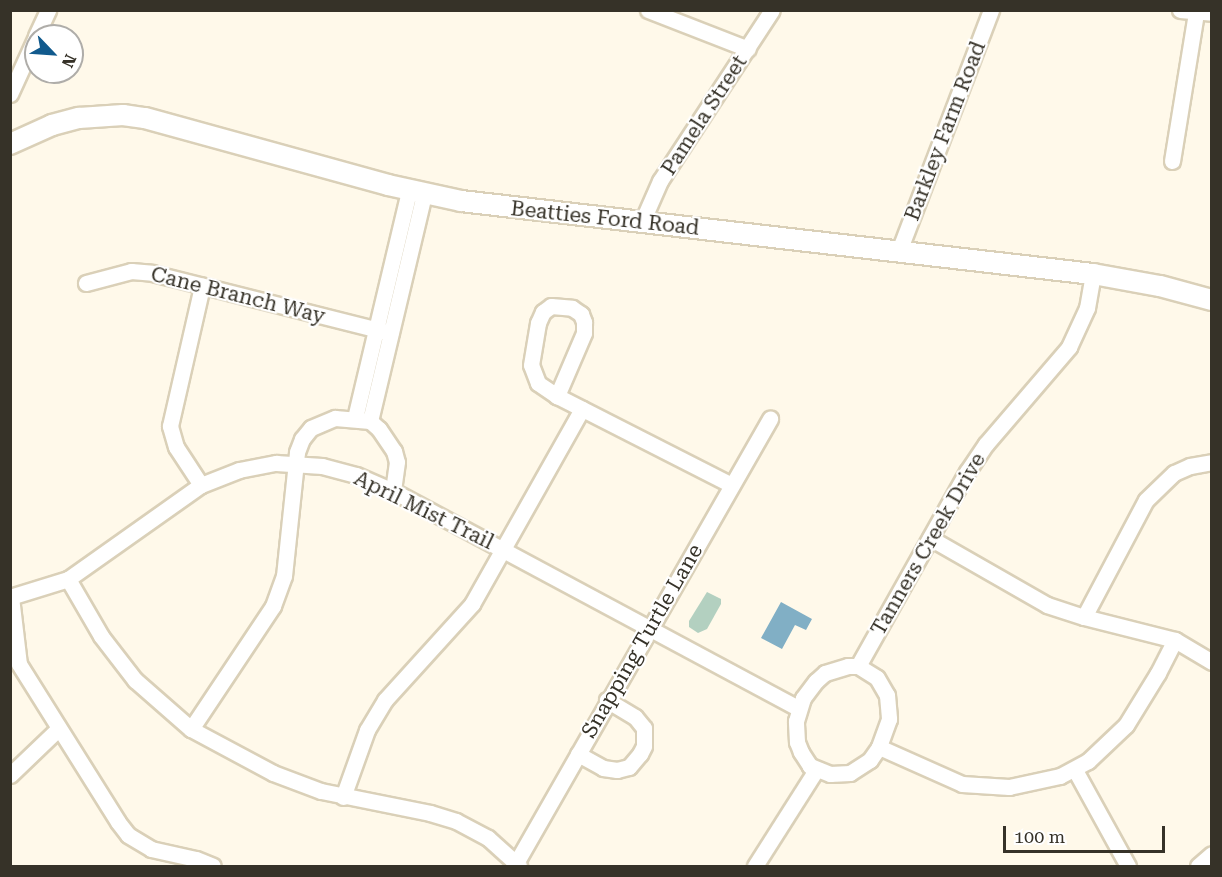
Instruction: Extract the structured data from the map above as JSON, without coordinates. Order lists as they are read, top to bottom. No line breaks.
{"streets":{"main road":["Beatties Ford Road"],"street":["Pamela Street","Barkley Farm Road","Cane Branch Way","April Mist Trail","Tanners Creek Drive","Snapping Turtle Lane"]},"crossings":[["Pamela Street","Beatties Ford Road"],["Barkley Farm Road","Beatties Ford Road"],["Beatties Ford Road","Tanners Creek Drive"],["April Mist Trail","Tanners Creek Drive"],["April Mist Trail","Snapping Turtle Lane"]],"scale_bar":"100 m","north":"bottom right"}
